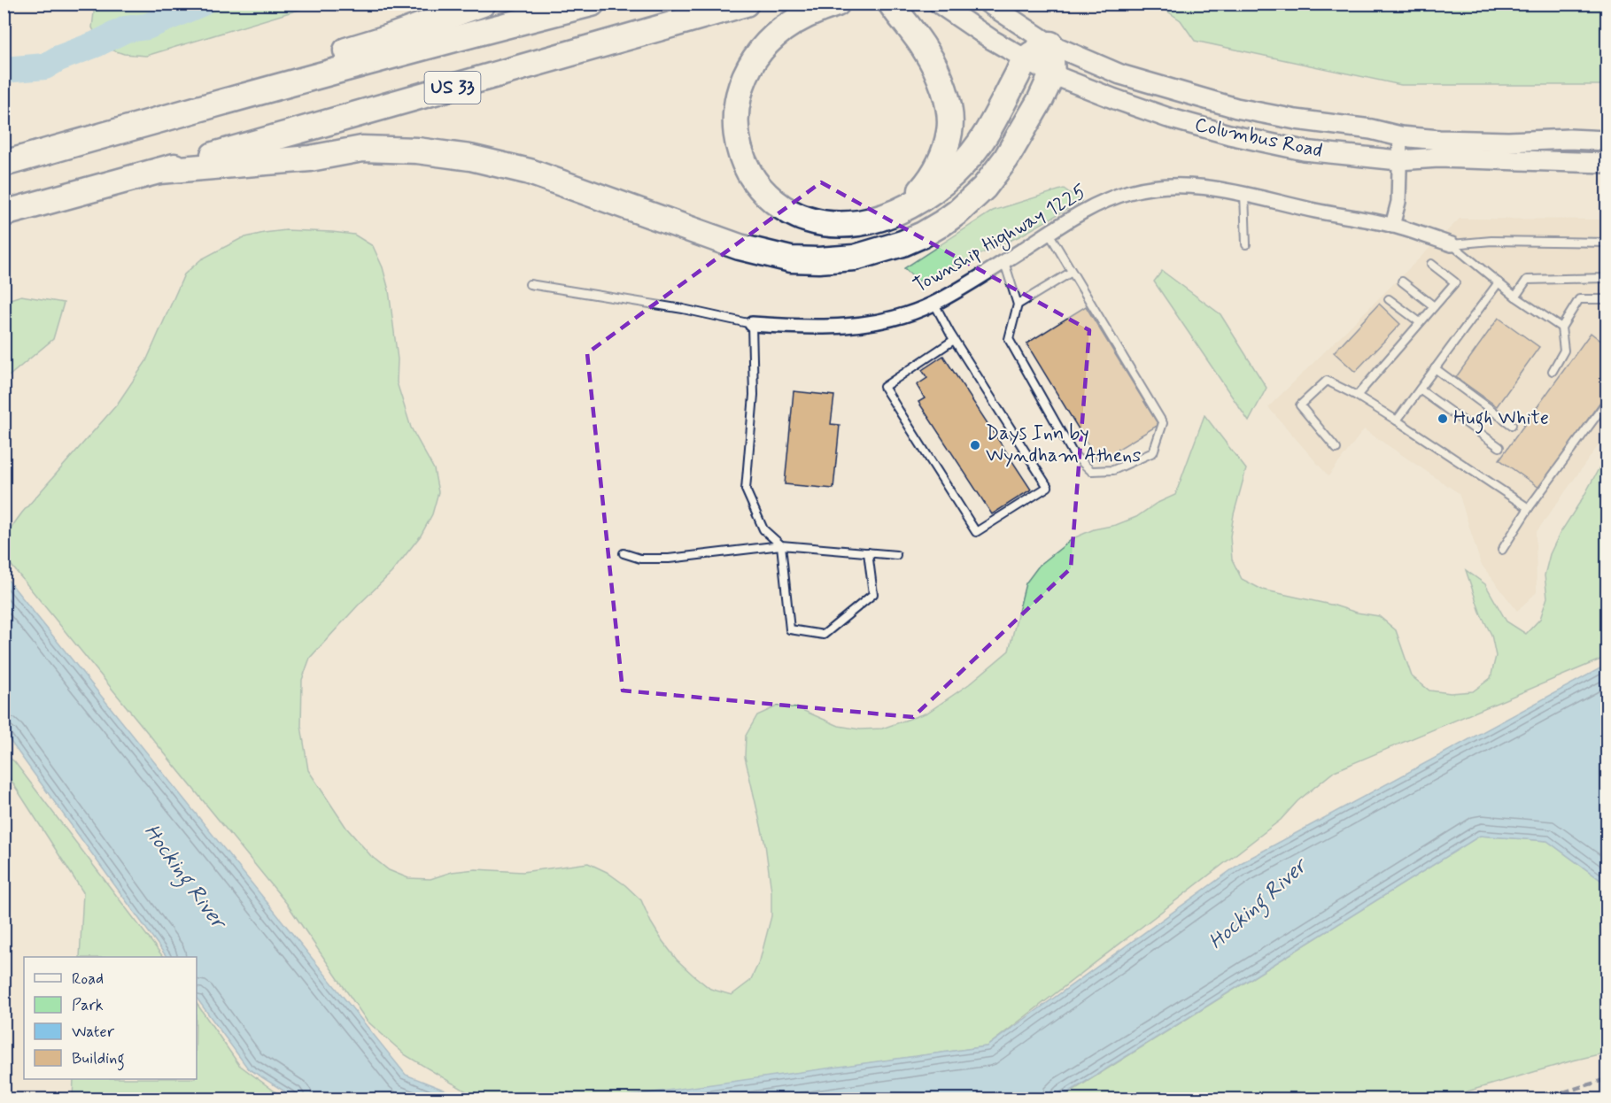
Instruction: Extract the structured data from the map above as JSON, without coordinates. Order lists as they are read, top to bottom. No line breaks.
{"streets":{"highway":["US 33"],"main road":["Columbus Road"],"street":["Township Highway 1225"]},"water":["Hocking River"],"places":["Hugh White","Days Inn by Wyndham Athens"],"legend":["Road","Park","Water","Building"]}
